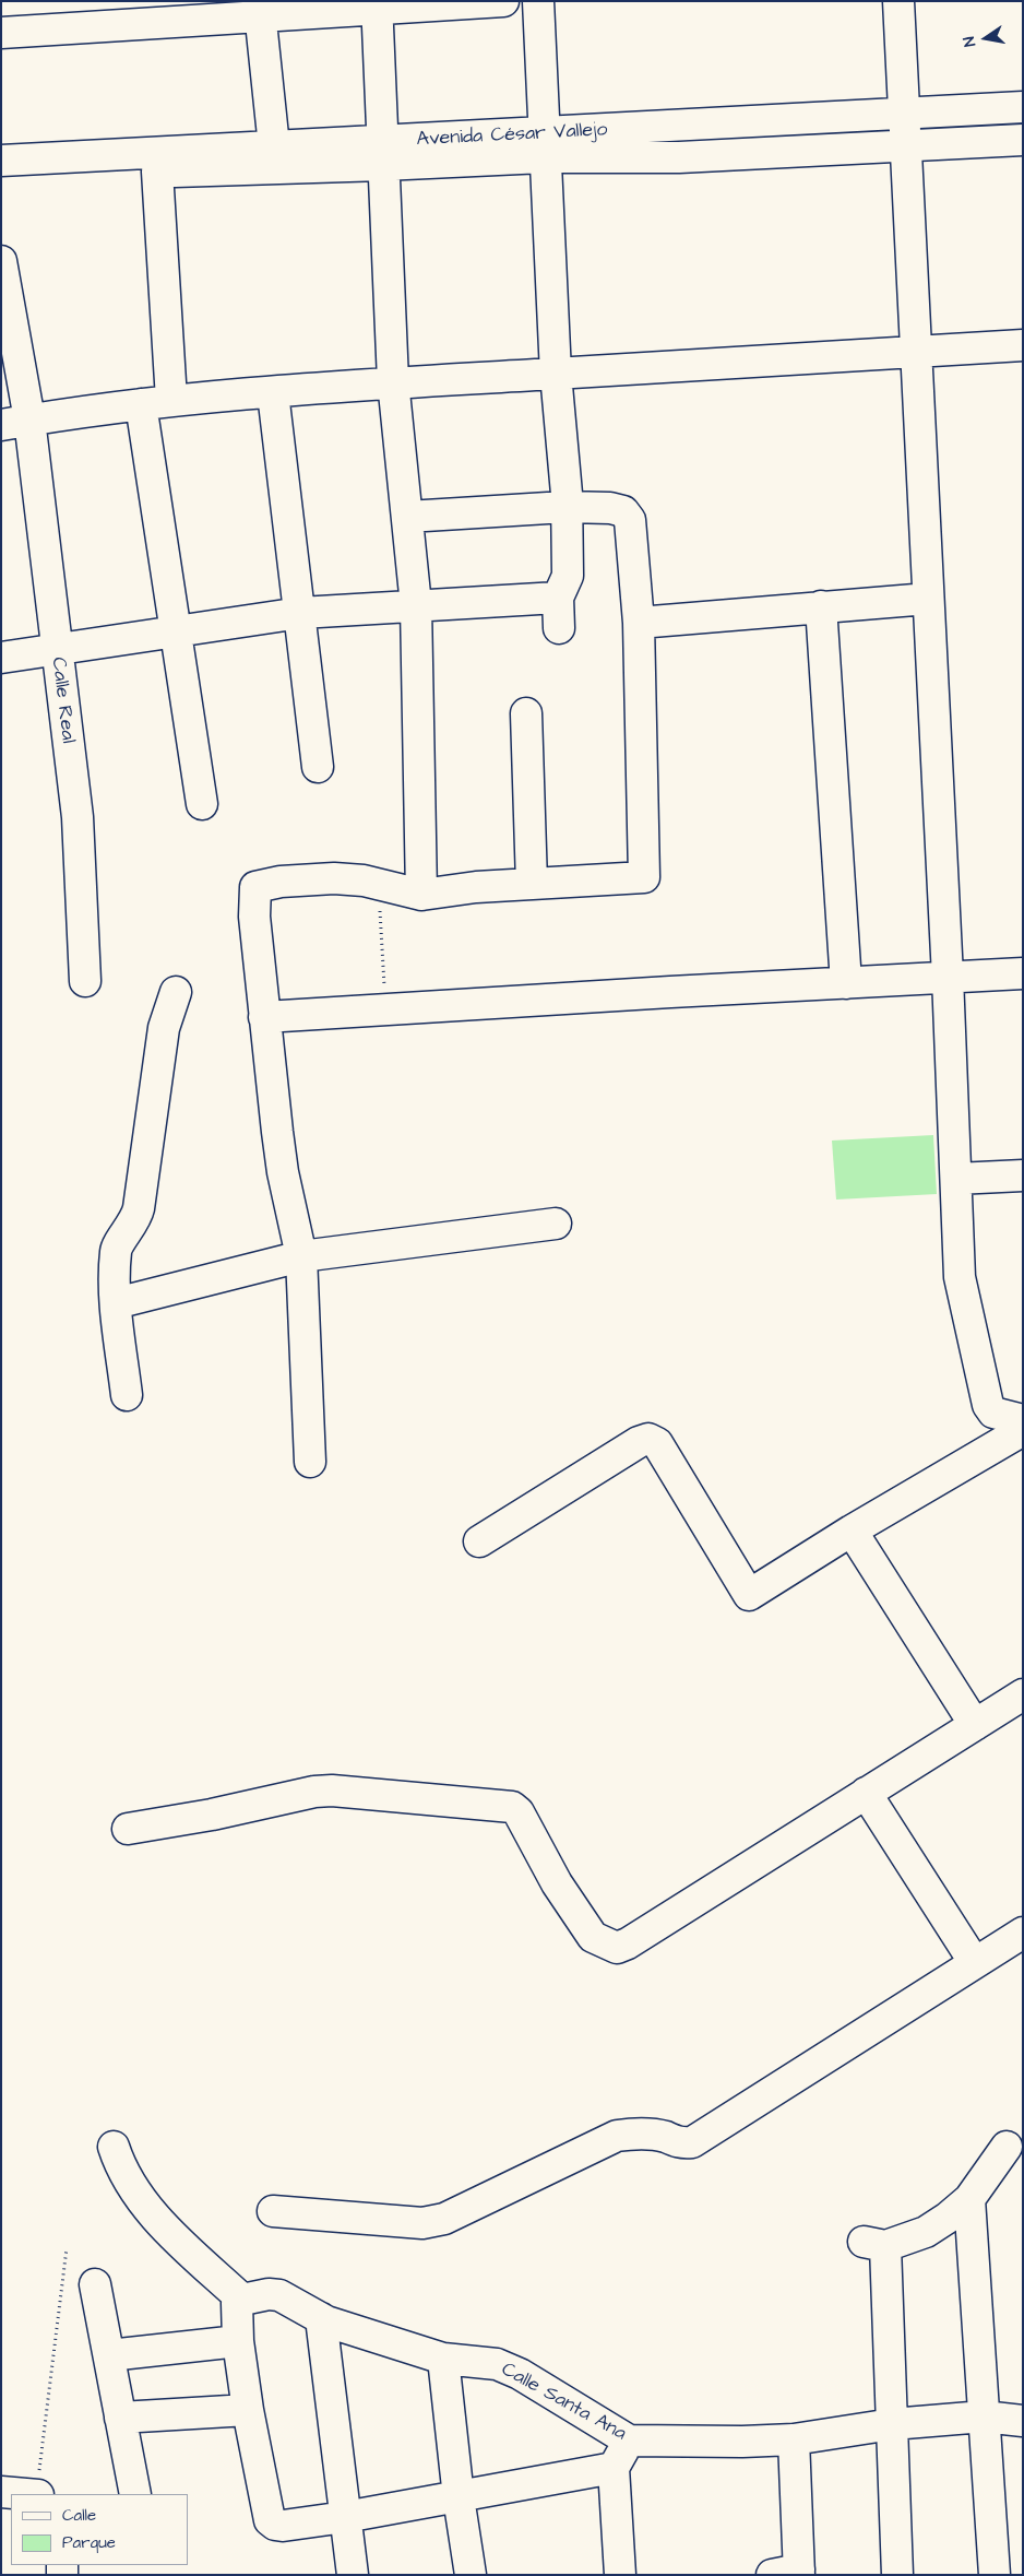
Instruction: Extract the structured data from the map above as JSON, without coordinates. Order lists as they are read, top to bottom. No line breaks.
{"streets":{"street":["Avenida César Vallejo","Calle Real","Calle Santa Ana"]},"legend":["Calle","Parque"],"north":"left"}
